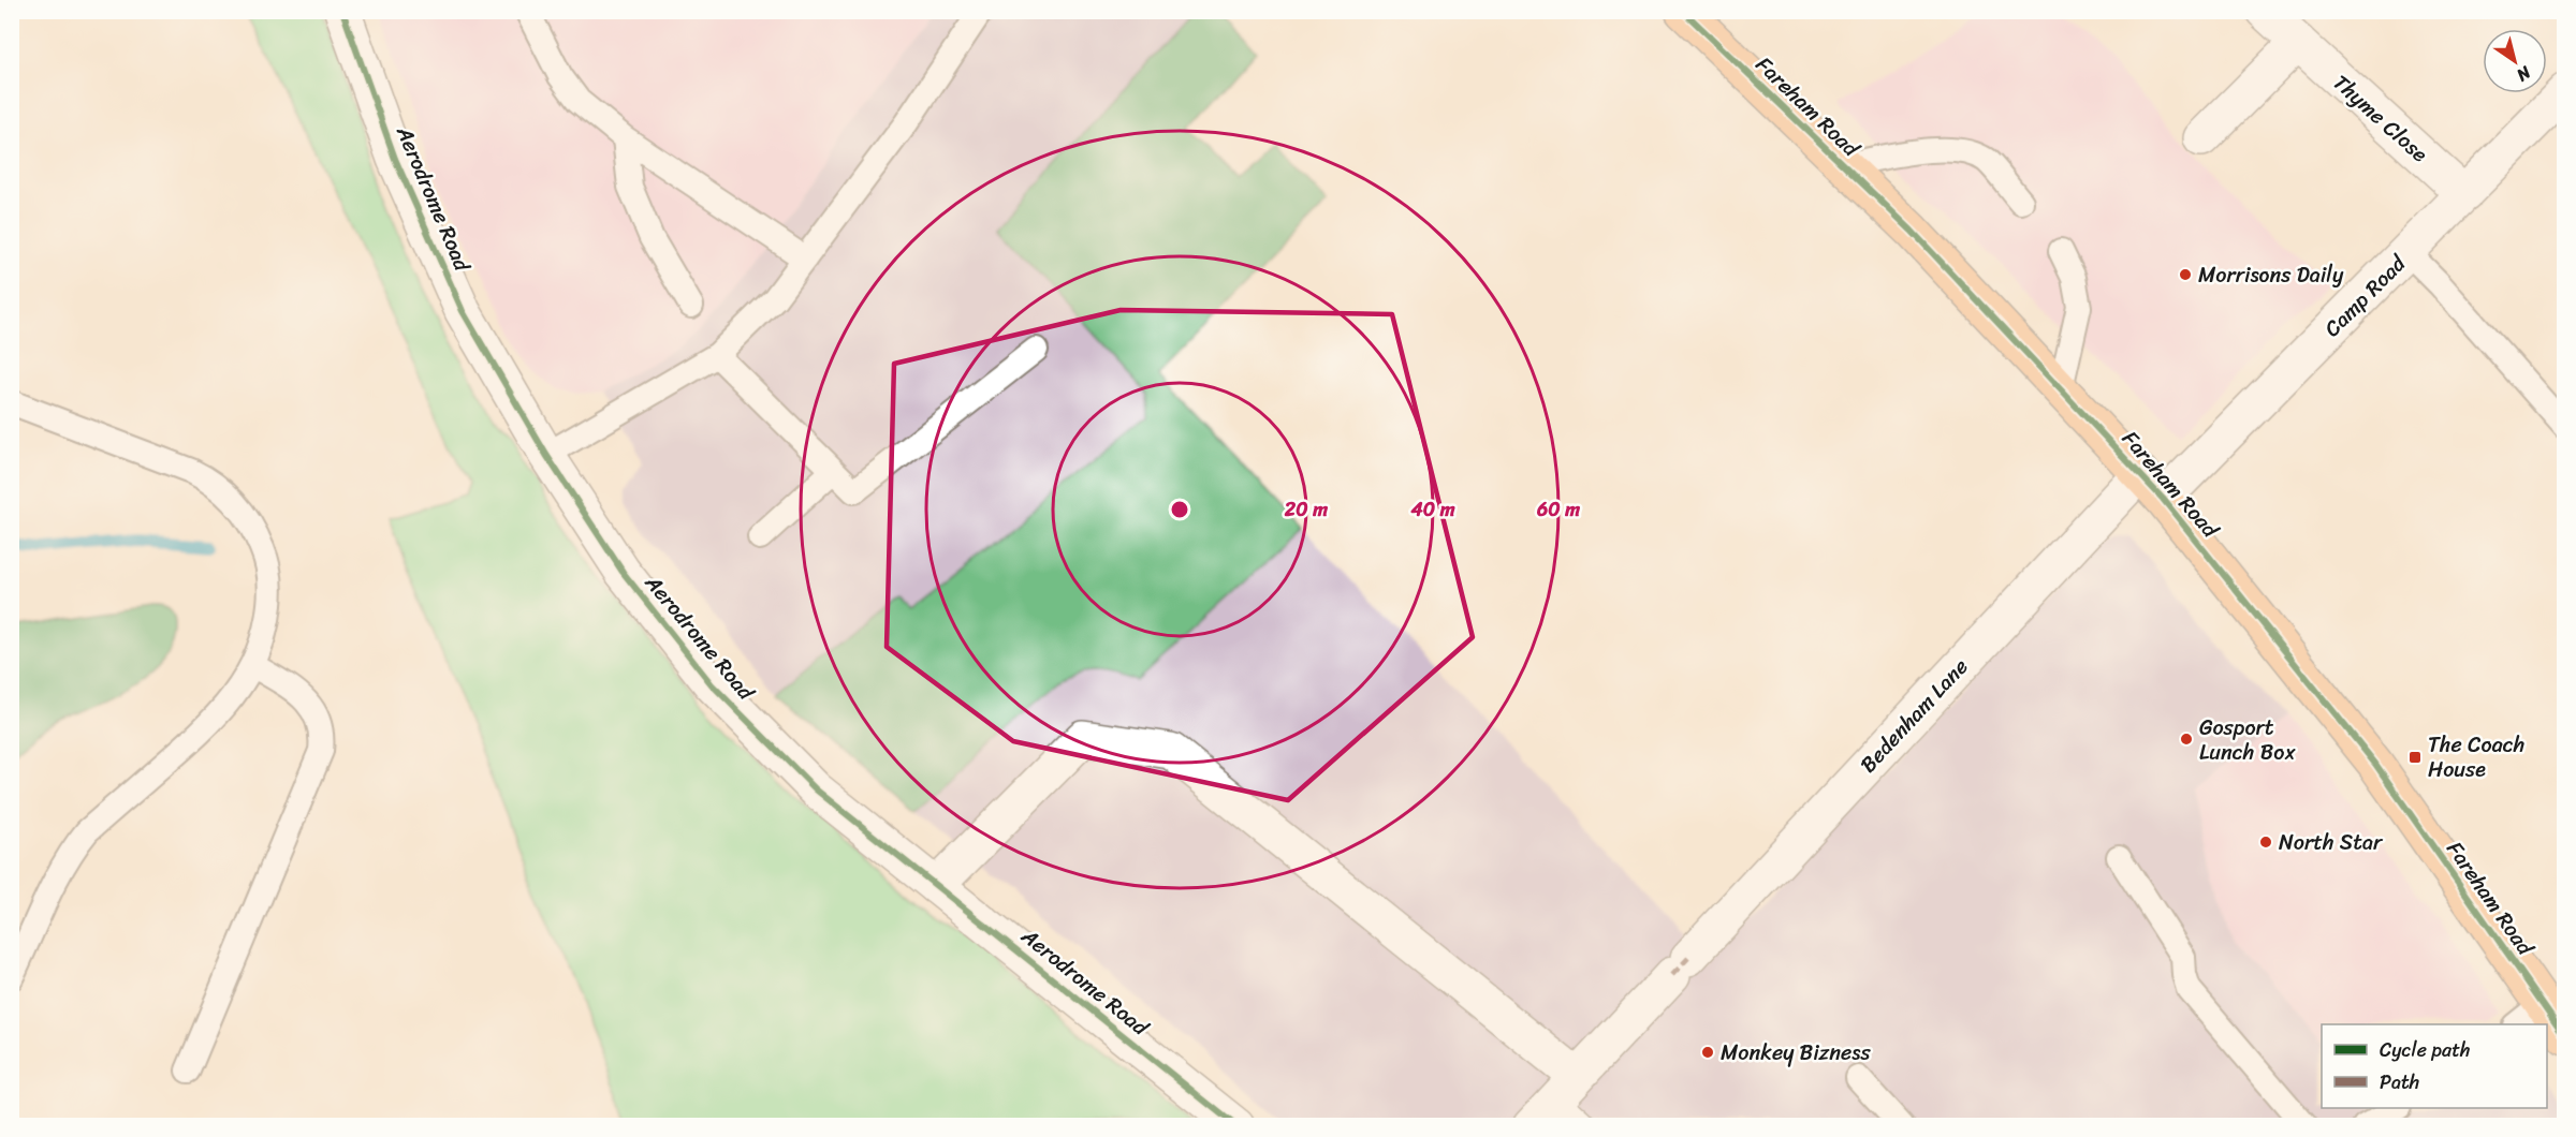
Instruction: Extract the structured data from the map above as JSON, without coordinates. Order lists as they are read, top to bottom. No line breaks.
{"streets":{"main road":["Fareham Road"],"street":["Thyme Close","Aerodrome Road","Camp Road","Bedenham Lane"]},"crossings":[["Fareham Road","Camp Road"],["Fareham Road","Bedenham Lane"],["Thyme Close","Camp Road"],["Camp Road","Bedenham Lane"]],"places":{"other":["Morrisons Daily","Gosport Lunch Box","North Star","Monkey Bizness"],"transit":["The Coach House"]},"legend":["Cycle path","Path"],"north":"bottom right","rings":["20 m","40 m","60 m"]}
